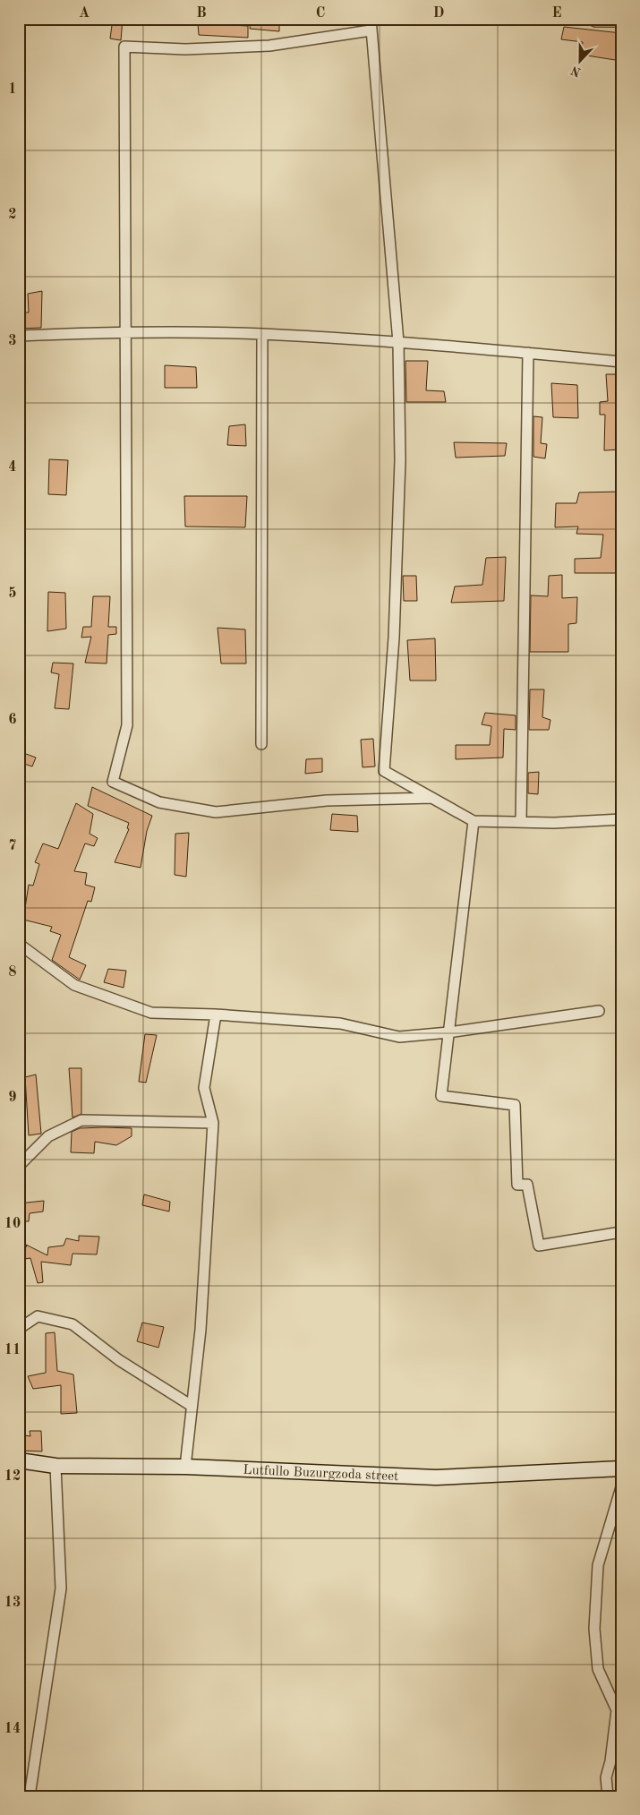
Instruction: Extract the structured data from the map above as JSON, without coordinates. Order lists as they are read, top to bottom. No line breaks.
{"streets":{"main road":["Lutfullo Buzurgzoda street"]},"north":"bottom","grid":{"columns":["A","B","C","D","E"],"rows":["1","2","3","4","5","6","7","8","9","10","11","12","13","14"]}}
